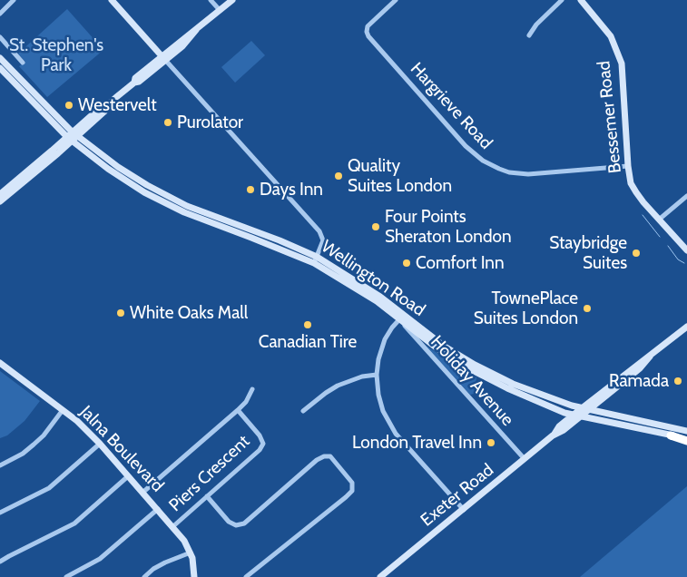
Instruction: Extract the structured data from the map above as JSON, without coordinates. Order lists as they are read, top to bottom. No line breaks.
{"streets":{"main road":["Bessemer Road","Wellington Road","Jalna Boulevard","Exeter Road"],"street":["Hargrieve Road","Holiday Avenue","Piers Crescent"]},"crossings":[["Hargrieve Road","Bessemer Road"],["Wellington Road","Holiday Avenue"],["Wellington Road","Exeter Road"],["Holiday Avenue","Exeter Road"],["Jalna Boulevard","Piers Crescent"]],"parks":["St. Stephen's Park"],"places":["Westervelt","Purolator","Quality Suites London","Days Inn","Four Points Sheraton London","Staybridge Suites","Comfort Inn","TownePlace Suites London","White Oaks Mall","Canadian Tire","Ramada","London Travel Inn"]}
